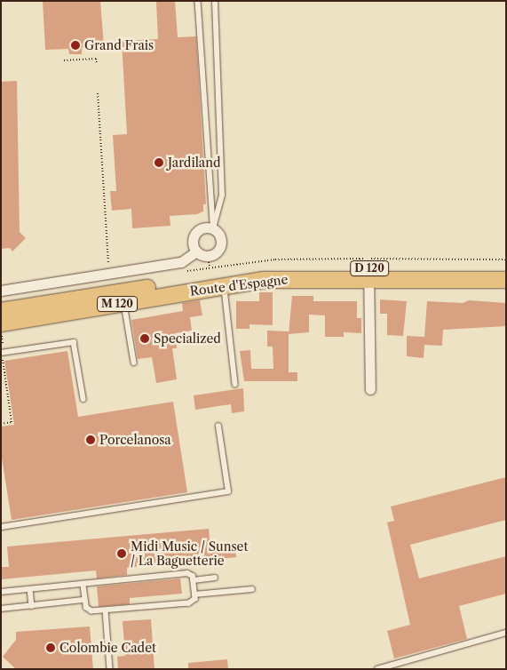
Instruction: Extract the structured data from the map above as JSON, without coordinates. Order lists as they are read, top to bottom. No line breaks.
{"streets":{"main road":["D 120","Route d'Espagne","M 120"]},"places":["Grand Frais","Jardiland","Specialized","Porcelanosa","Midi Music / Sunset / La Baguetterie","Colombie Cadet"]}
